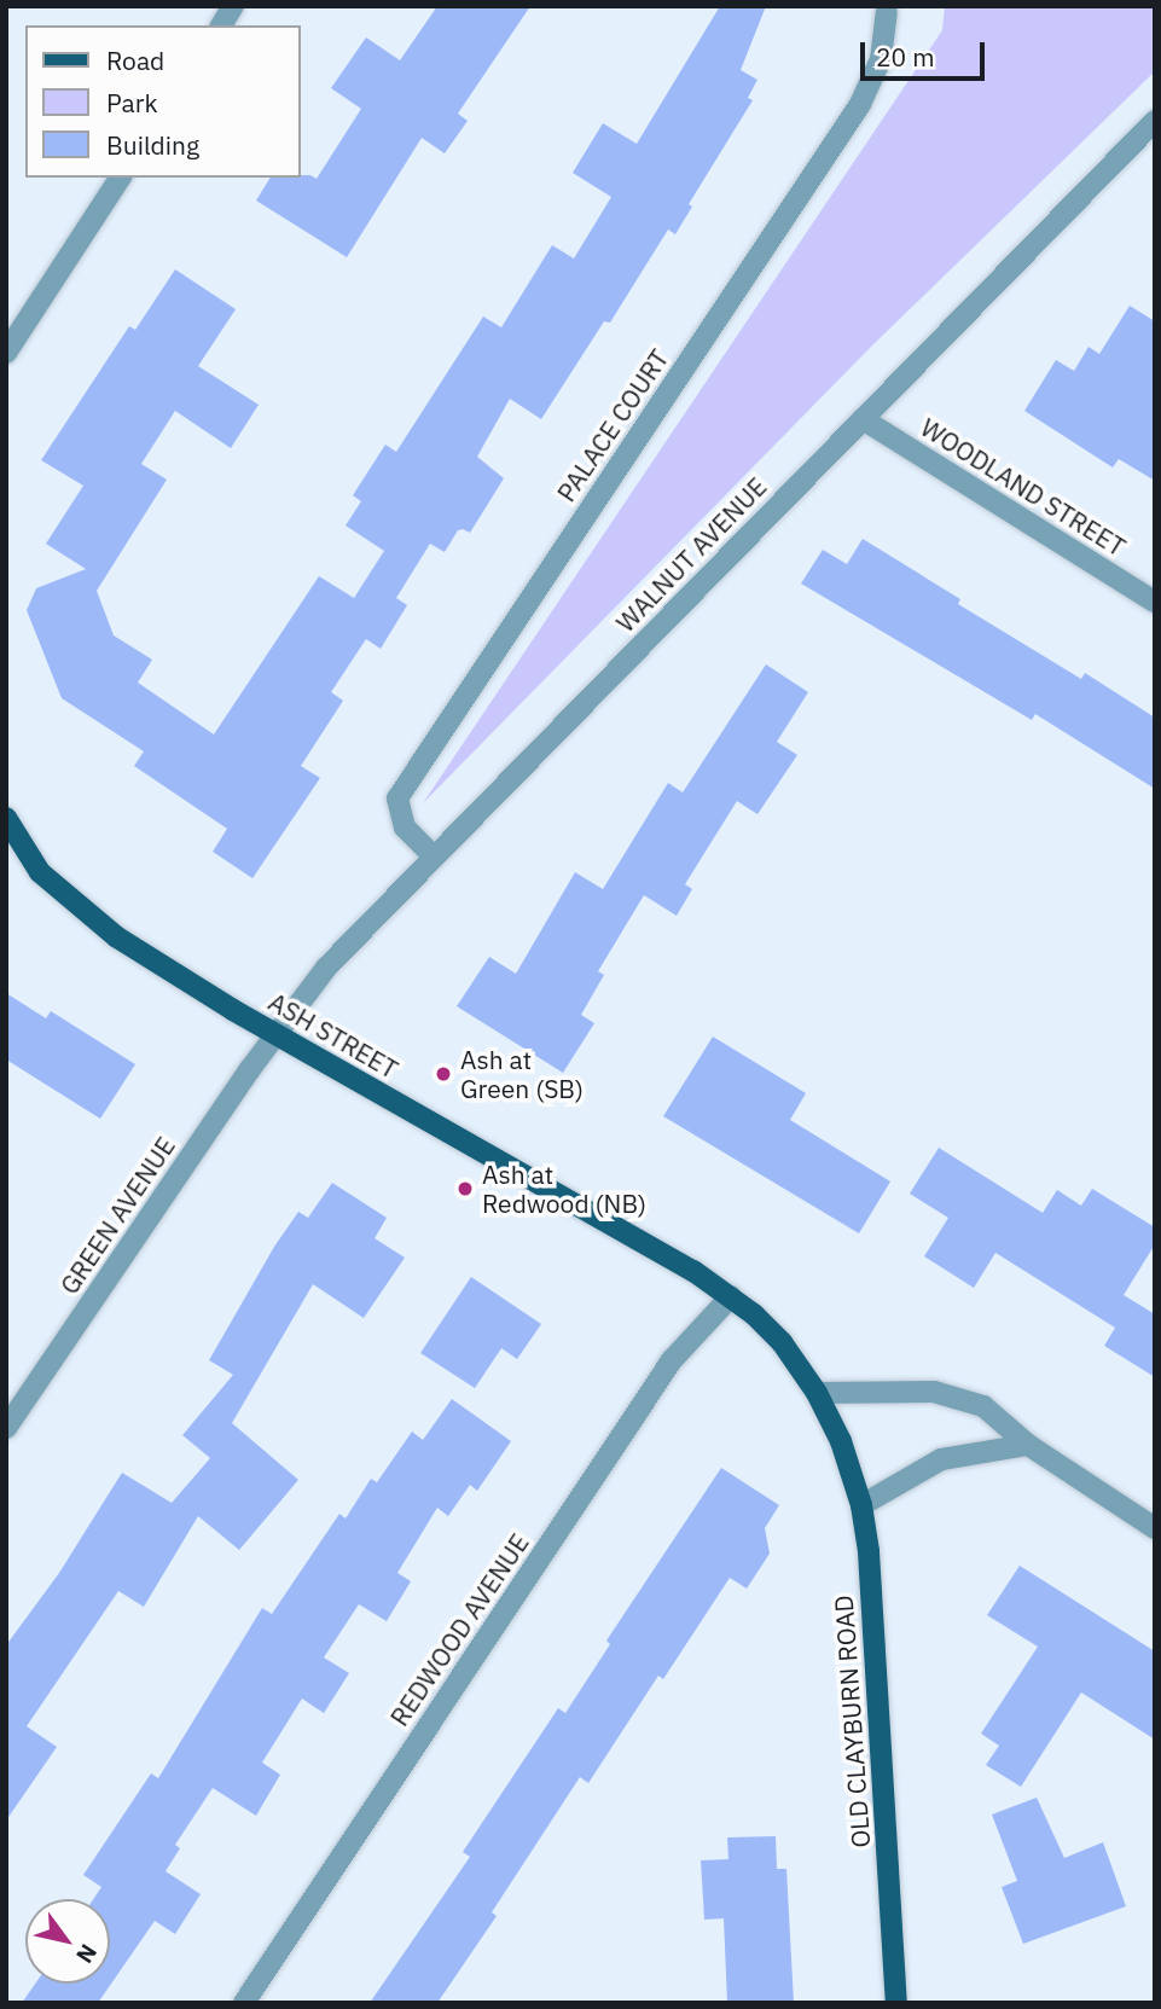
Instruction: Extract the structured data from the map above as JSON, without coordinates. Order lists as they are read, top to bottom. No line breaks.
{"streets":{"main road":["ASH STREET","OLD CLAYBURN ROAD"],"street":["PALACE COURT","WOODLAND STREET","WALNUT AVENUE","GREEN AVENUE","REDWOOD AVENUE"]},"crossings":[["PALACE COURT","WALNUT AVENUE"],["WOODLAND STREET","WALNUT AVENUE"],["WALNUT AVENUE","ASH STREET"],["WALNUT AVENUE","GREEN AVENUE"],["ASH STREET","GREEN AVENUE"],["ASH STREET","REDWOOD AVENUE"],["ASH STREET","OLD CLAYBURN ROAD"]],"places":["Ash at Green (SB)","Ash at Redwood (NB)"],"legend":["Road","Park","Building"],"scale_bar":"20 m","north":"bottom right"}
